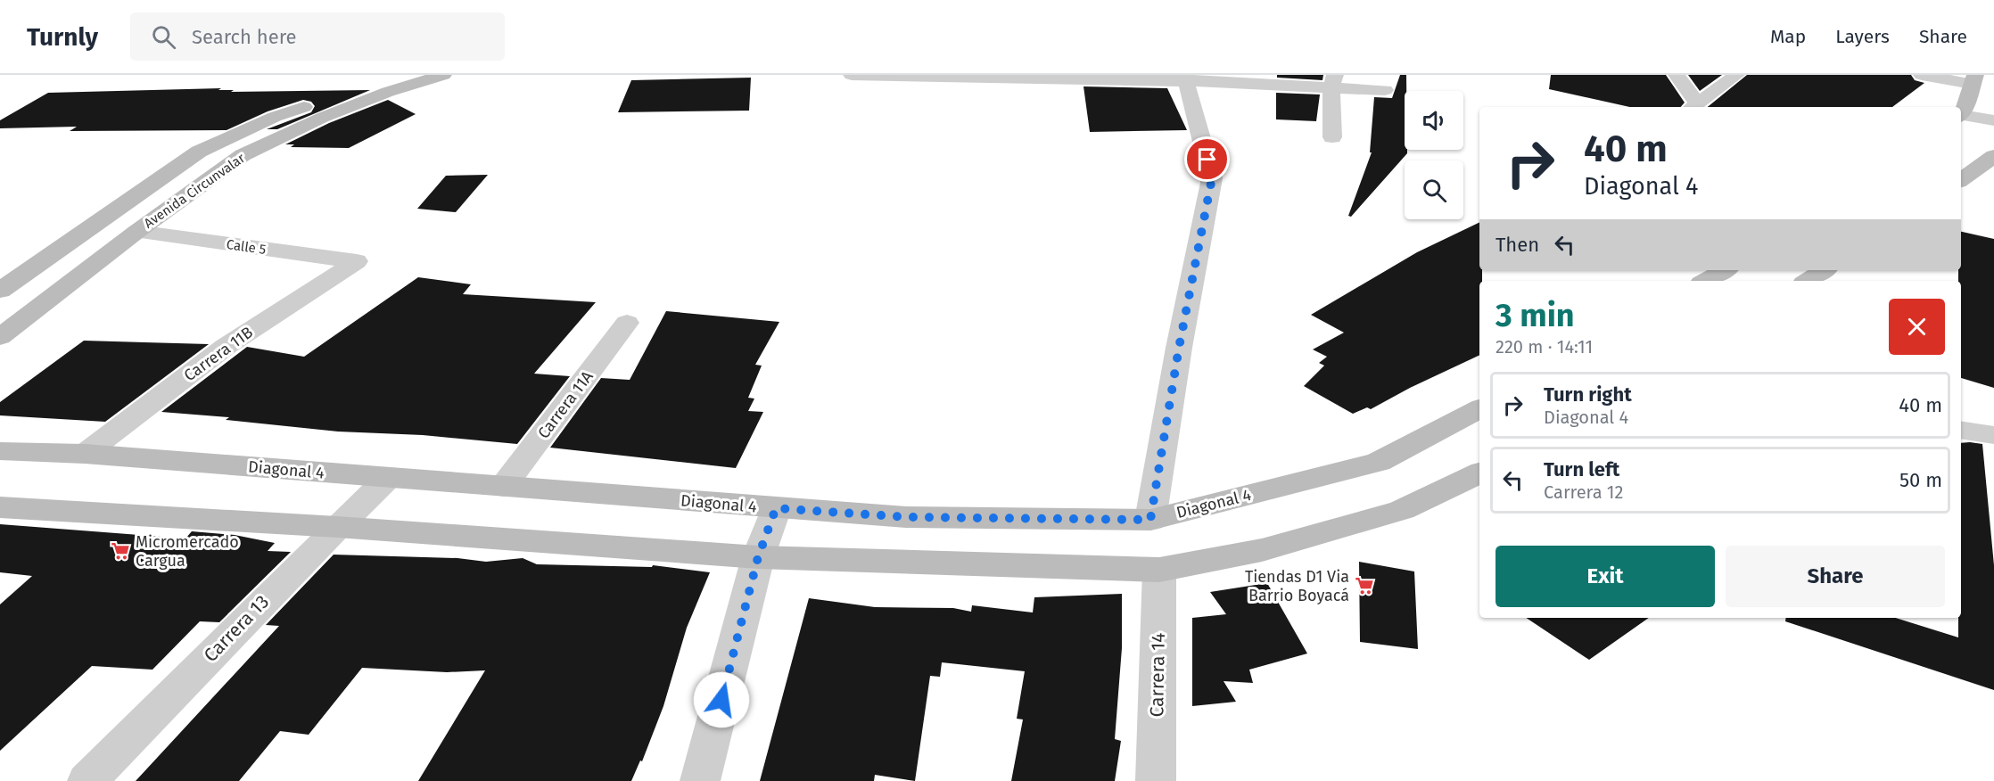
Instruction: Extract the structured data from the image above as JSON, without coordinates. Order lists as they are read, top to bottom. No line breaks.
{"streets":{"main road":["Avenida Circunvalar","Diagonal 4"],"street":["Calle 5","Carrera 11B","Carrera 11A","Carrera 13","Carrera 14"]},"crossings":[["Avenida Circunvalar","Calle 5"],["Calle 5","Carrera 11B"],["Carrera 11B","Diagonal 4"],["Carrera 11A","Diagonal 4"],["Diagonal 4","Carrera 13"]],"places":{"supermarket":["Micromercado Cargua","Tiendas D1 Via Barrio Boyacá"]},"page":{"header":"Turnly","search":"Search here","nav":["Map","Layers","Share"],"turn":["40 m","Diagonal 4"],"then":"Then","heading":["3 min","220 m · 14:11"],"list":[{"name":"Turn right","note":"Diagonal 4","value":"40 m"},{"name":"Turn left","note":"Carrera 12","value":"50 m"}],"buttons":["Exit","Share"]}}
